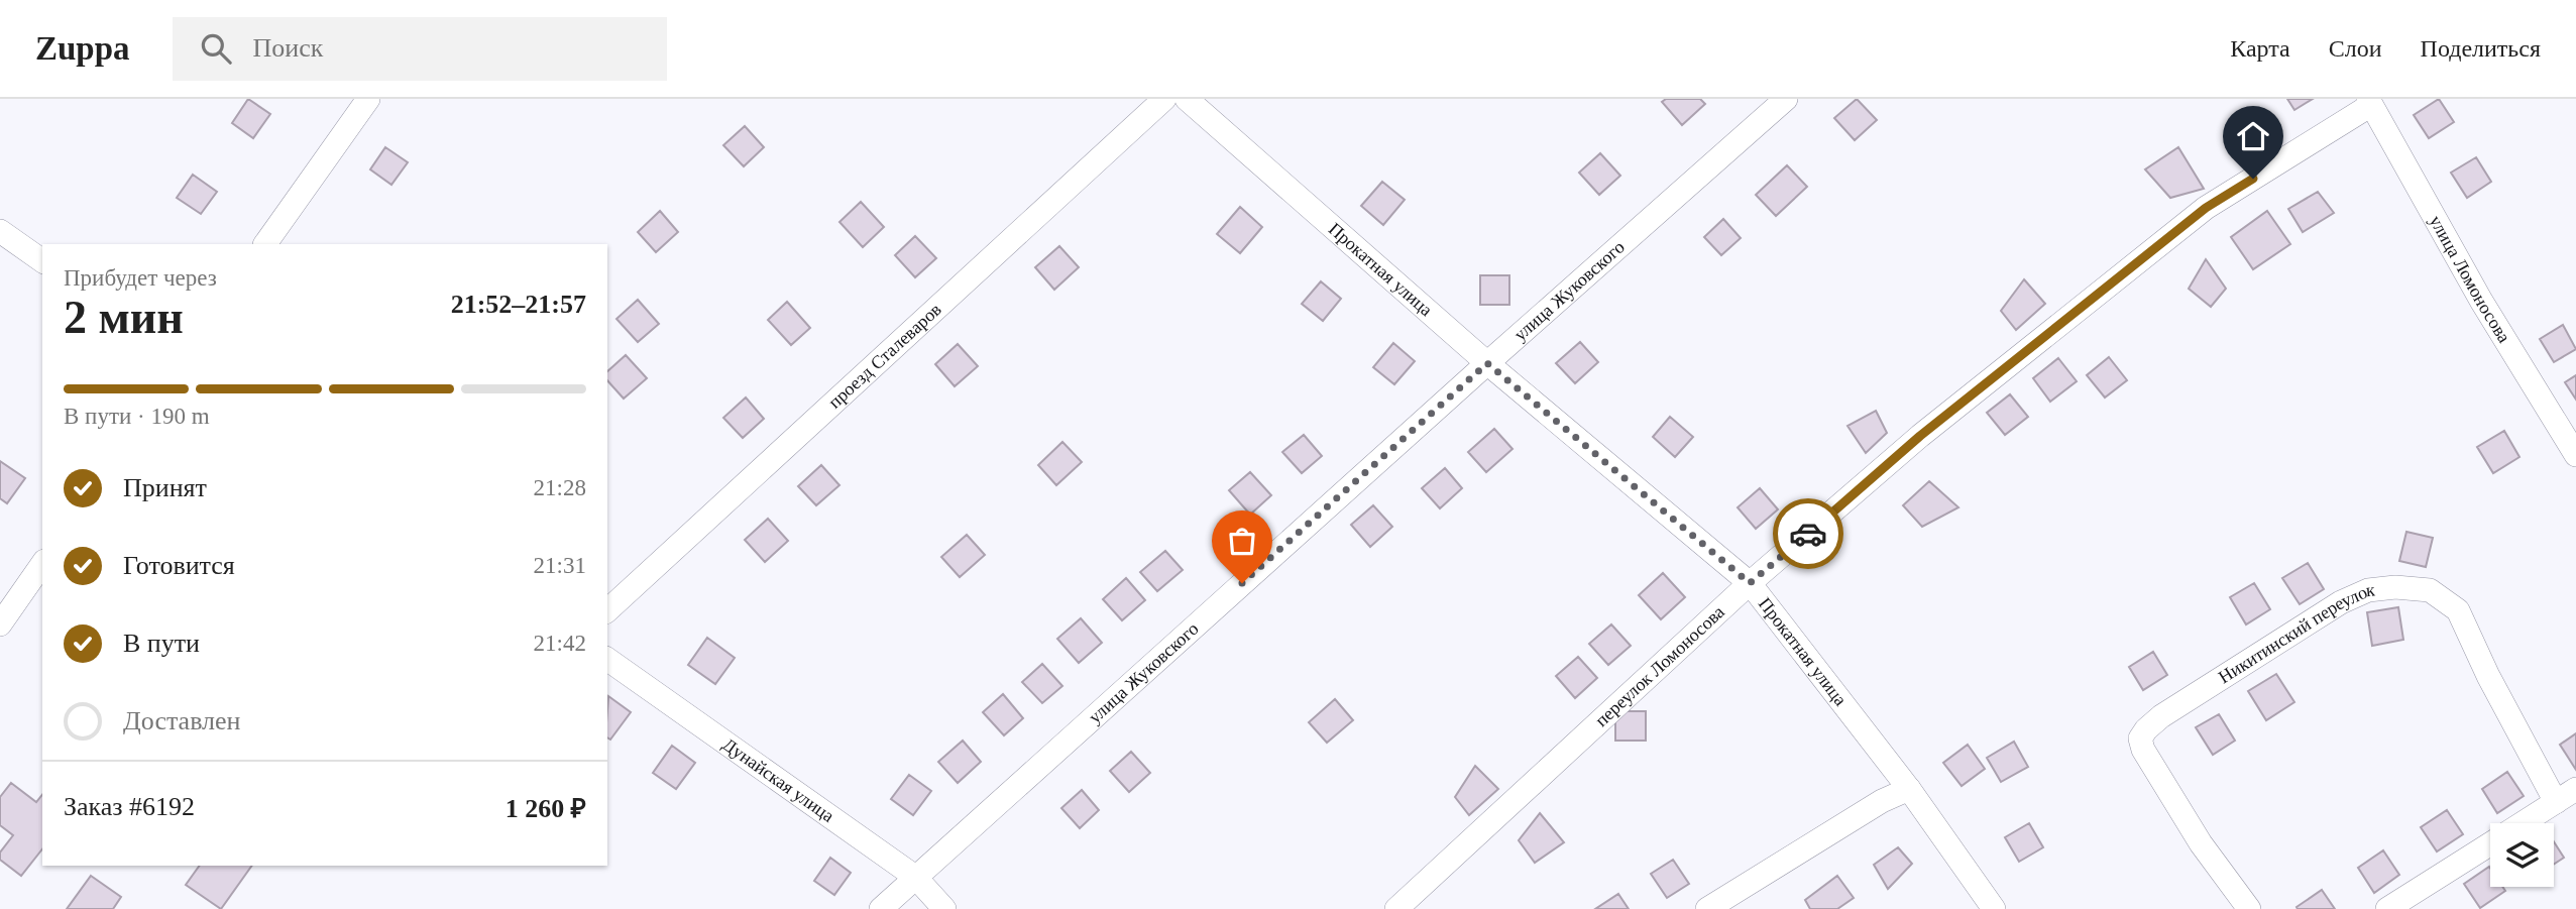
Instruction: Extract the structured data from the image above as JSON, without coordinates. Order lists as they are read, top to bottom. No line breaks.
{"streets":{"street":["Прокатная улица","улица Ломоносова","улица Жуковского","проезд Сталеваров","Никитинский переулок","переулок Ломоносова","Дунайская улица"]},"crossings":[["Прокатная улица","улица Жуковского"],["Прокатная улица","переулок Ломоносова"],["улица Ломоносова","переулок Ломоносова"],["улица Жуковского","Дунайская улица"]],"page":{"header":"Zuppa","search":"Поиск","nav":["Карта","Слои","Поделиться"],"heading":["2 мин","Прибудет через","21:52–21:57"],"panel":["Заказ #6192","1 260 ₽"],"bar":"В пути · 190 m","list":[["Принят","21:28"],["Готовится","21:31"],["В пути","21:42"],"Доставлен"]}}
